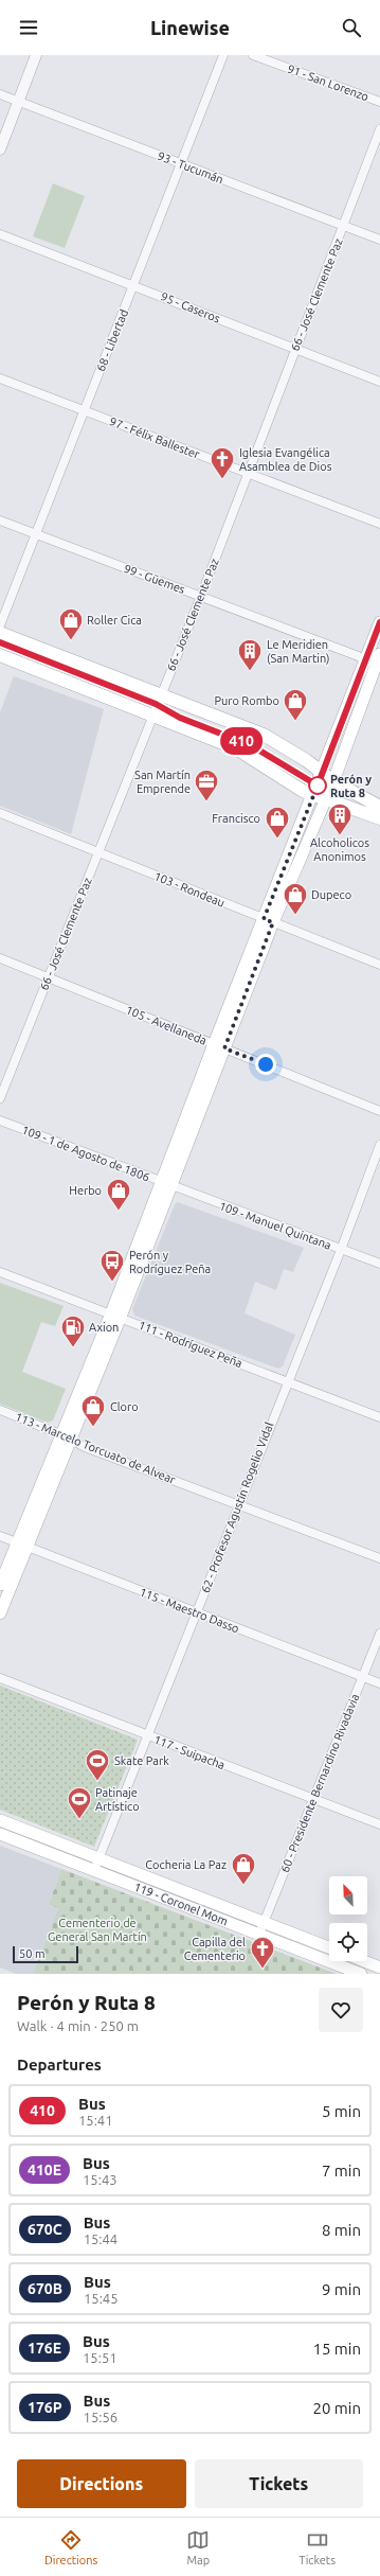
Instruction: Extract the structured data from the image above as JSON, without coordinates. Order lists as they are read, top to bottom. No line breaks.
{"streets":{"main road":["119 - Coronel Mom"],"street":["91 - San Lorenzo","93 - Tucumán","66 - José Clemente Paz","95 - Caseros","68 - Libertad","97 - Félix Ballester","99 - Güemes","103 - Rondeau","105 - Avellaneda","109 - 1 de Agosto de 1806","109 - Manuel Quintana","111 - Rodríguez Peña","113 - Marcelo Torcuato de Alvear","62 - Profesor Agustín Rogelio Vidal","115 - Maestro Dasso","117 - Suipacha","60 - Presidente Bernardino Rivadavia"]},"crossings":[["93 - Tucumán","66 - José Clemente Paz"],["93 - Tucumán","68 - Libertad"],["66 - José Clemente Paz","95 - Caseros"],["66 - José Clemente Paz","97 - Félix Ballester"],["66 - José Clemente Paz","99 - Güemes"],["66 - José Clemente Paz","103 - Rondeau"],["66 - José Clemente Paz","105 - Avellaneda"],["95 - Caseros","68 - Libertad"],["68 - Libertad","97 - Félix Ballester"],["68 - Libertad","99 - Güemes"],["109 - 1 de Agosto de 1806","109 - Manuel Quintana"],["109 - Manuel Quintana","62 - Profesor Agustín Rogelio Vidal"],["111 - Rodríguez Peña","62 - Profesor Agustín Rogelio Vidal"],["113 - Marcelo Torcuato de Alvear","62 - Profesor Agustín Rogelio Vidal"],["62 - Profesor Agustín Rogelio Vidal","115 - Maestro Dasso"],["62 - Profesor Agustín Rogelio Vidal","117 - Suipacha"],["62 - Profesor Agustín Rogelio Vidal","119 - Coronel Mom"],["115 - Maestro Dasso","60 - Presidente Bernardino Rivadavia"],["117 - Suipacha","60 - Presidente Bernardino Rivadavia"],["60 - Presidente Bernardino Rivadavia","119 - Coronel Mom"]],"parks":["Cementerio de General San Martín"],"places":{"church":["Iglesia Evangélica Asamblea de Dios","Capilla del Cementerio"],"shop":["Roller Cica","Puro Rombo","Francisco","Dupeco","Herbo","Cloro","Cocheria La Paz"],"building":["Le Meridien (San Martin)","Alcoholicos Anonimos"],"other":["Perón y Ruta 8"],"office":["San Martín Emprende"],"bus stop":["Perón y Rodríguez Peña"],"fuel station":["Axion"],"sports":["Skate Park","Patinaje Artístico"]},"lines":["bus line 410"],"scale_bar":"50 m","north":"top left","page":{"header":"Linewise","on_map":"410","scale":"50 m","heading":[["Perón y Ruta 8","Walk · 4 min · 250 m"],"Departures"],"list":[{"mark":"410","name":"Bus","note":"15:41","value":"5 min"},{"mark":"410E","name":"Bus","note":"15:43","value":"7 min"},{"mark":"670C","name":"Bus","note":"15:44","value":"8 min"},{"mark":"670B","name":"Bus","note":"15:45","value":"9 min"},{"mark":"176E","name":"Bus","note":"15:51","value":"15 min"},{"mark":"176P","name":"Bus","note":"15:56","value":"20 min"}],"buttons":["Directions","Tickets"],"tabs":["Directions","Map","Tickets"]}}
